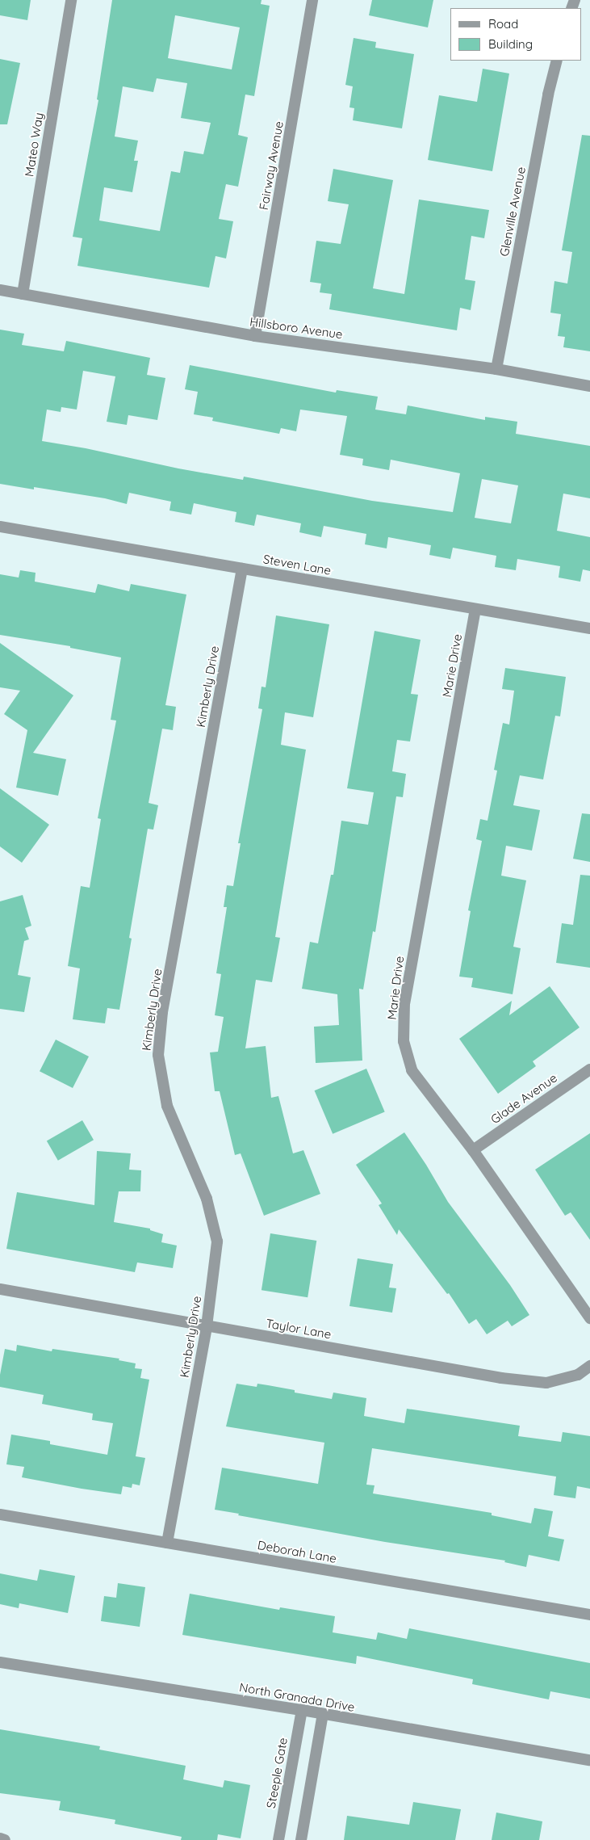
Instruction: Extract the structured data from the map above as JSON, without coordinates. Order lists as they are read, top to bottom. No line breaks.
{"streets":{"street":["Mateo Way","Fairway Avenue","Glenville Avenue","Hillsboro Avenue","Steven Lane","Marie Drive","Kimberly Drive","Glade Avenue","Taylor Lane","Deborah Lane","North Granada Drive","Steeple Gate"]},"crossings":[["Mateo Way","Hillsboro Avenue"],["Fairway Avenue","Hillsboro Avenue"],["Glenville Avenue","Hillsboro Avenue"],["Steven Lane","Marie Drive"],["Steven Lane","Kimberly Drive"],["Marie Drive","Glade Avenue"],["Kimberly Drive","Taylor Lane"],["Kimberly Drive","Deborah Lane"],["North Granada Drive","Steeple Gate"]],"legend":["Road","Building"]}
